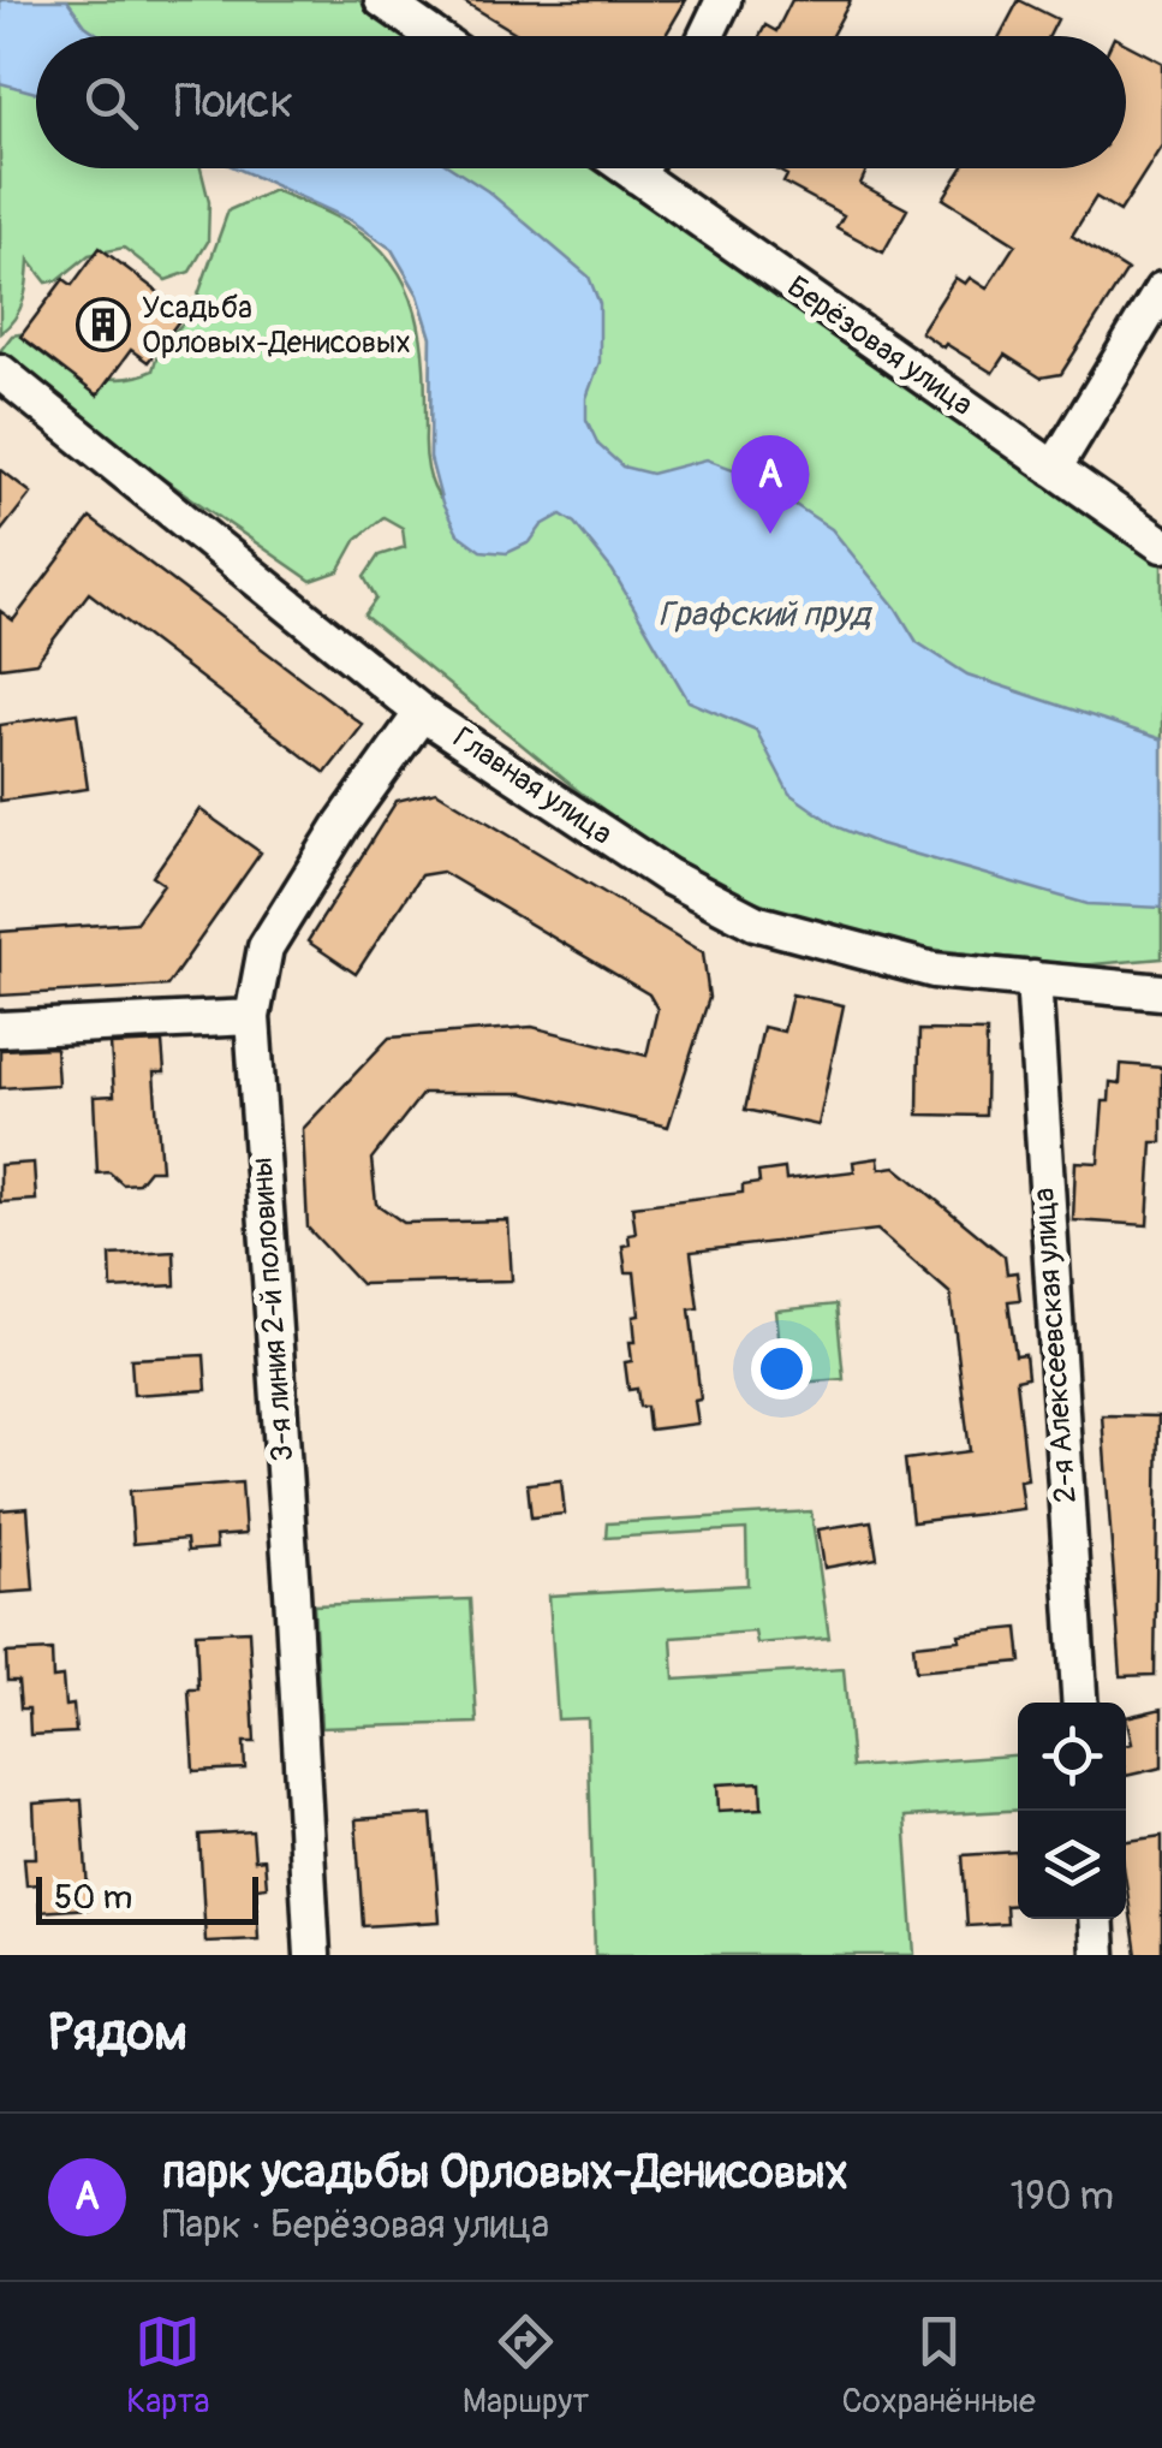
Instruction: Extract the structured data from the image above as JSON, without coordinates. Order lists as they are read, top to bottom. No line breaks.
{"streets":{"street":["Берёзовая улица","Главная улица","3-я линия 2-й половины","2-я Алексеевская улица"]},"crossings":[["Главная улица","3-я линия 2-й половины"],["Главная улица","2-я Алексеевская улица"]],"water":["Графский пруд"],"places":{"building":["Усадьба Орловых-Денисовых"]},"scale_bar":"50 m","page":{"search":"Поиск","pins":"A","scale":"50 m","heading":"Рядом","list":[{"mark":"A","name":"парк усадьбы Орловых-Денисовых","note":"Парк · Берёзовая улица","value":"190 m"}],"nav":["Карта","Маршрут","Сохранённые"]}}
